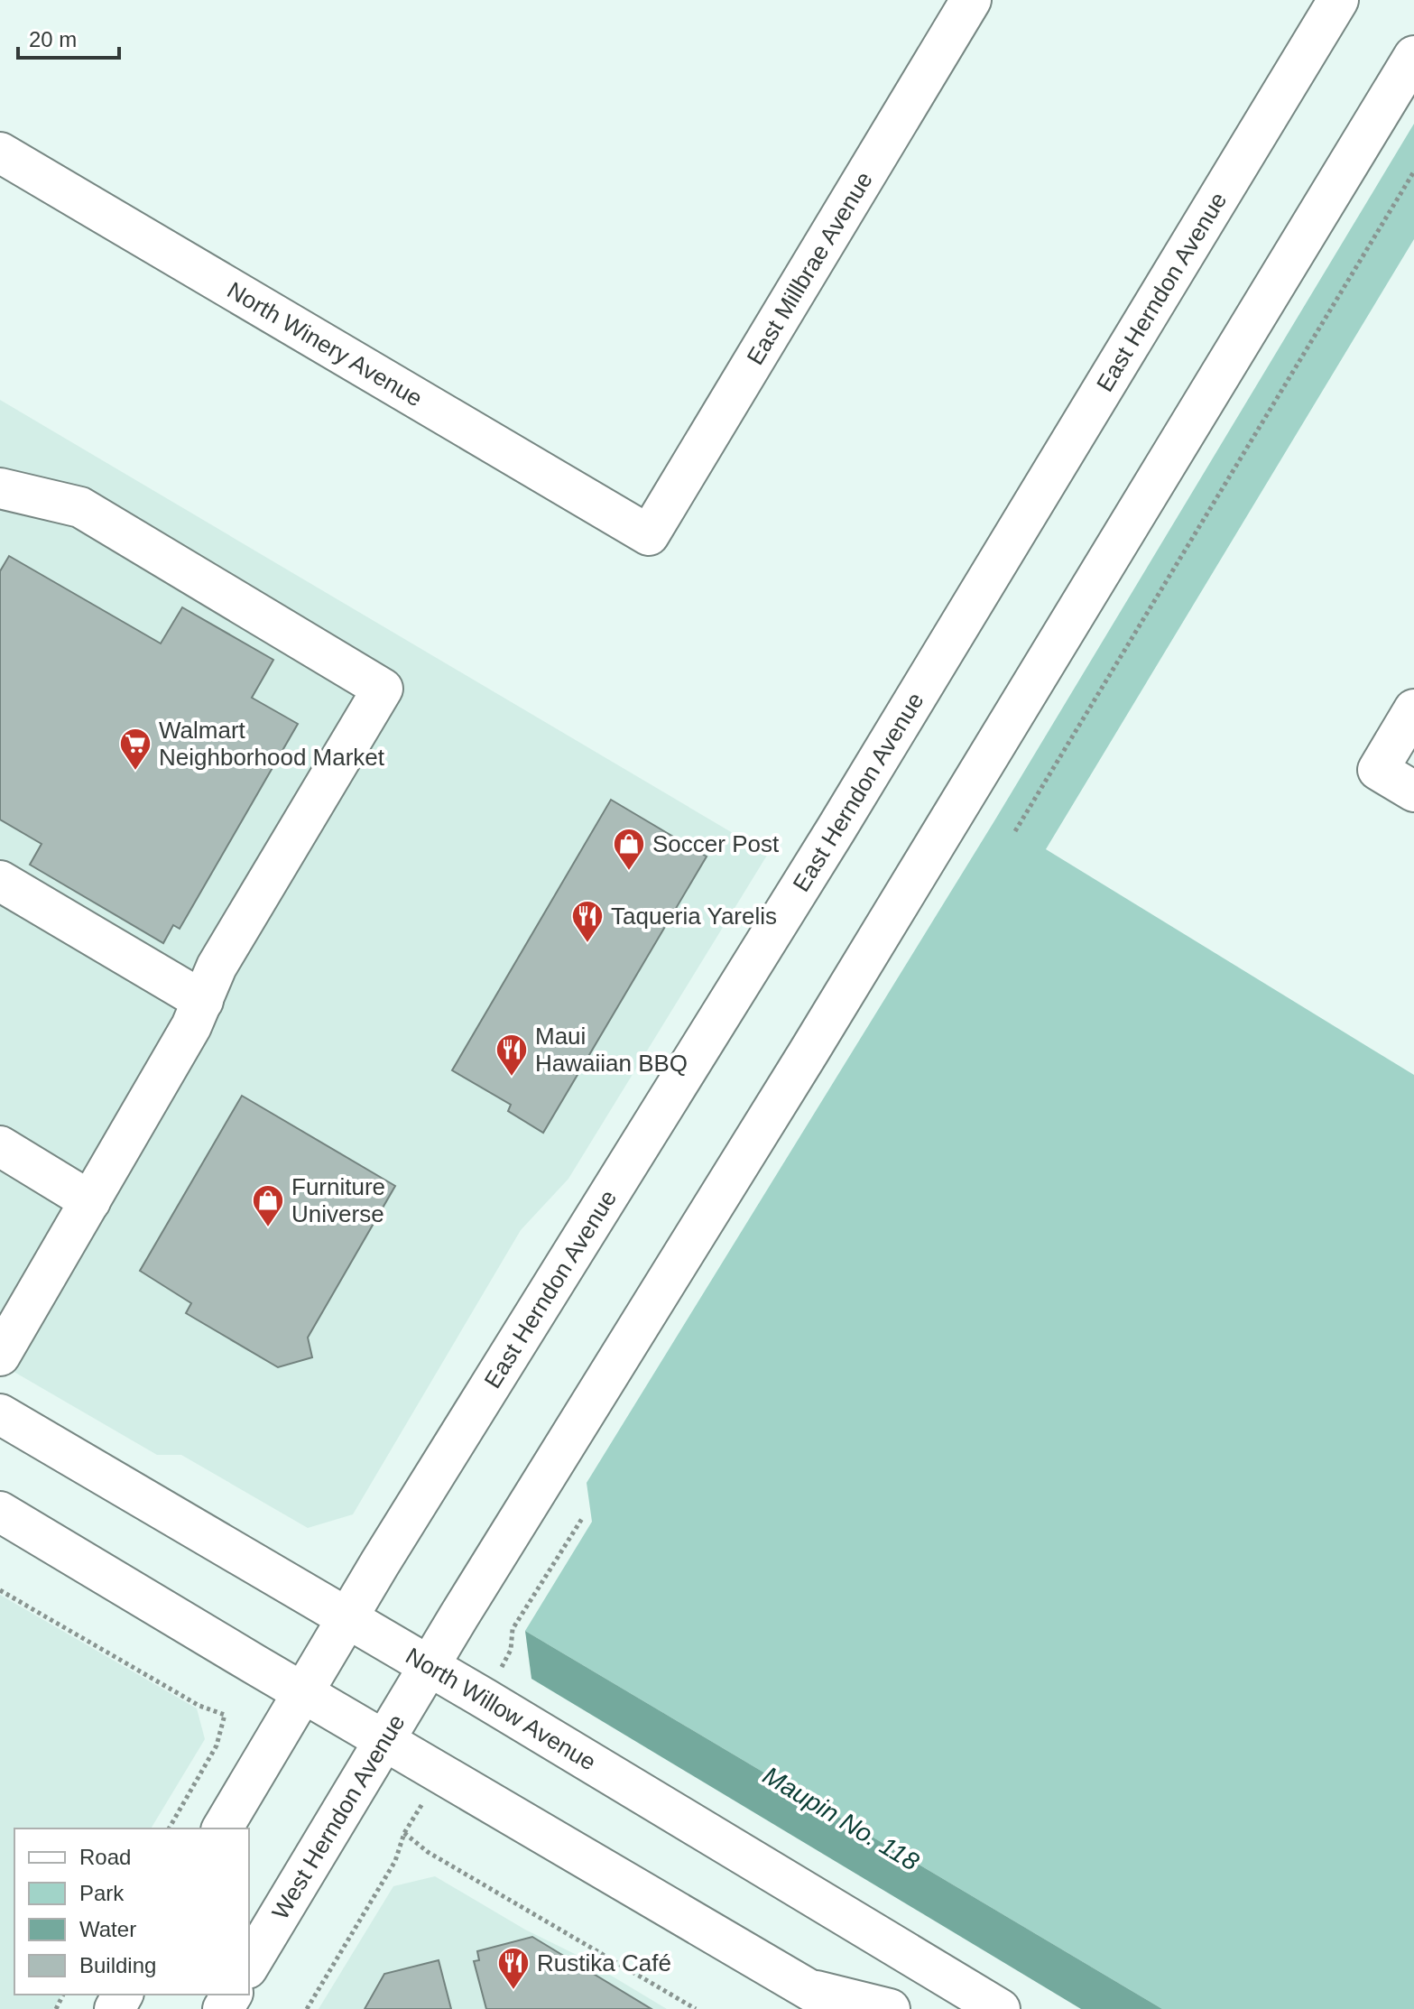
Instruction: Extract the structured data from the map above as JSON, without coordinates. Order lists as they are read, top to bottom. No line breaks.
{"streets":{"main road":["East Millbrae Avenue","East Herndon Avenue","North Winery Avenue","North Willow Avenue","West Herndon Avenue"]},"crossings":[["East Millbrae Avenue","North Winery Avenue"],["East Herndon Avenue","North Willow Avenue"],["North Willow Avenue","West Herndon Avenue"]],"water":["Maupin No. 118"],"places":{"supermarket":["Walmart Neighborhood Market"],"shop":["Soccer Post","Furniture Universe"],"restaurant":["Taqueria Yarelis","Maui Hawaiian BBQ","Rustika Café"]},"legend":["Road","Park","Water","Building"],"scale_bar":"20 m"}
